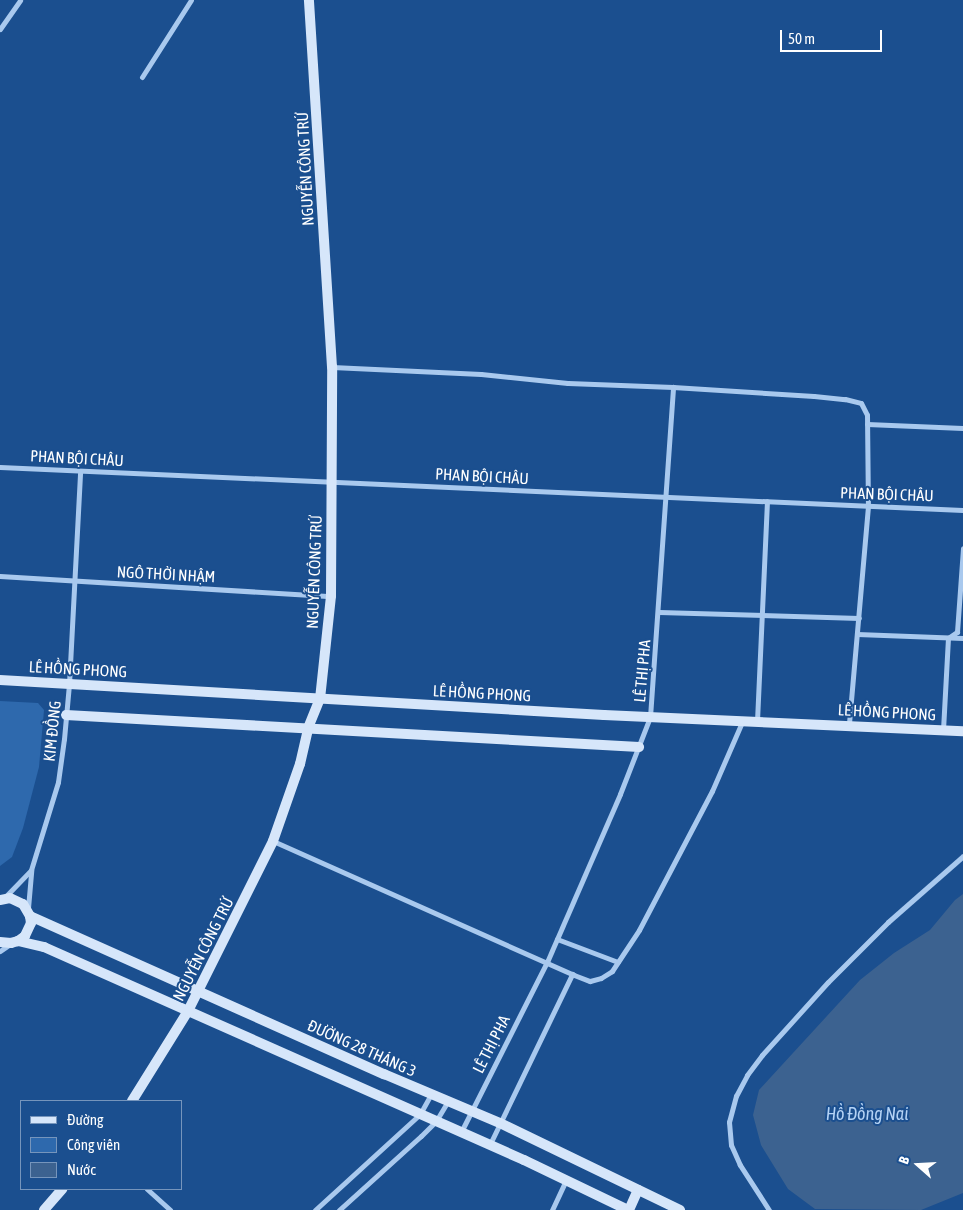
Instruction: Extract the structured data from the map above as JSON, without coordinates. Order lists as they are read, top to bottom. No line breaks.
{"streets":{"street":["NGUYỄN CÔNG TRỨ","PHAN BỘI CHÂU","NGÔ THỜI NHẬM","LÊ HỒNG PHONG","LÊ THỊ PHA","KIM ĐỒNG","ĐƯỜNG 28 THÁNG 3"]},"crossings":[["NGUYỄN CÔNG TRỨ","PHAN BỘI CHÂU"],["NGUYỄN CÔNG TRỨ","NGÔ THỜI NHẬM"],["NGUYỄN CÔNG TRỨ","LÊ HỒNG PHONG"],["NGUYỄN CÔNG TRỨ","ĐƯỜNG 28 THÁNG 3"],["PHAN BỘI CHÂU","LÊ THỊ PHA"],["PHAN BỘI CHÂU","KIM ĐỒNG"],["NGÔ THỜI NHẬM","KIM ĐỒNG"],["LÊ HỒNG PHONG","LÊ THỊ PHA"],["LÊ HỒNG PHONG","KIM ĐỒNG"],["LÊ THỊ PHA","ĐƯỜNG 28 THÁNG 3"],["KIM ĐỒNG","ĐƯỜNG 28 THÁNG 3"]],"water":["Hồ Đồng Nai"],"legend":["Đường","Công viên","Nước"],"scale_bar":"50 m","north":"left"}
